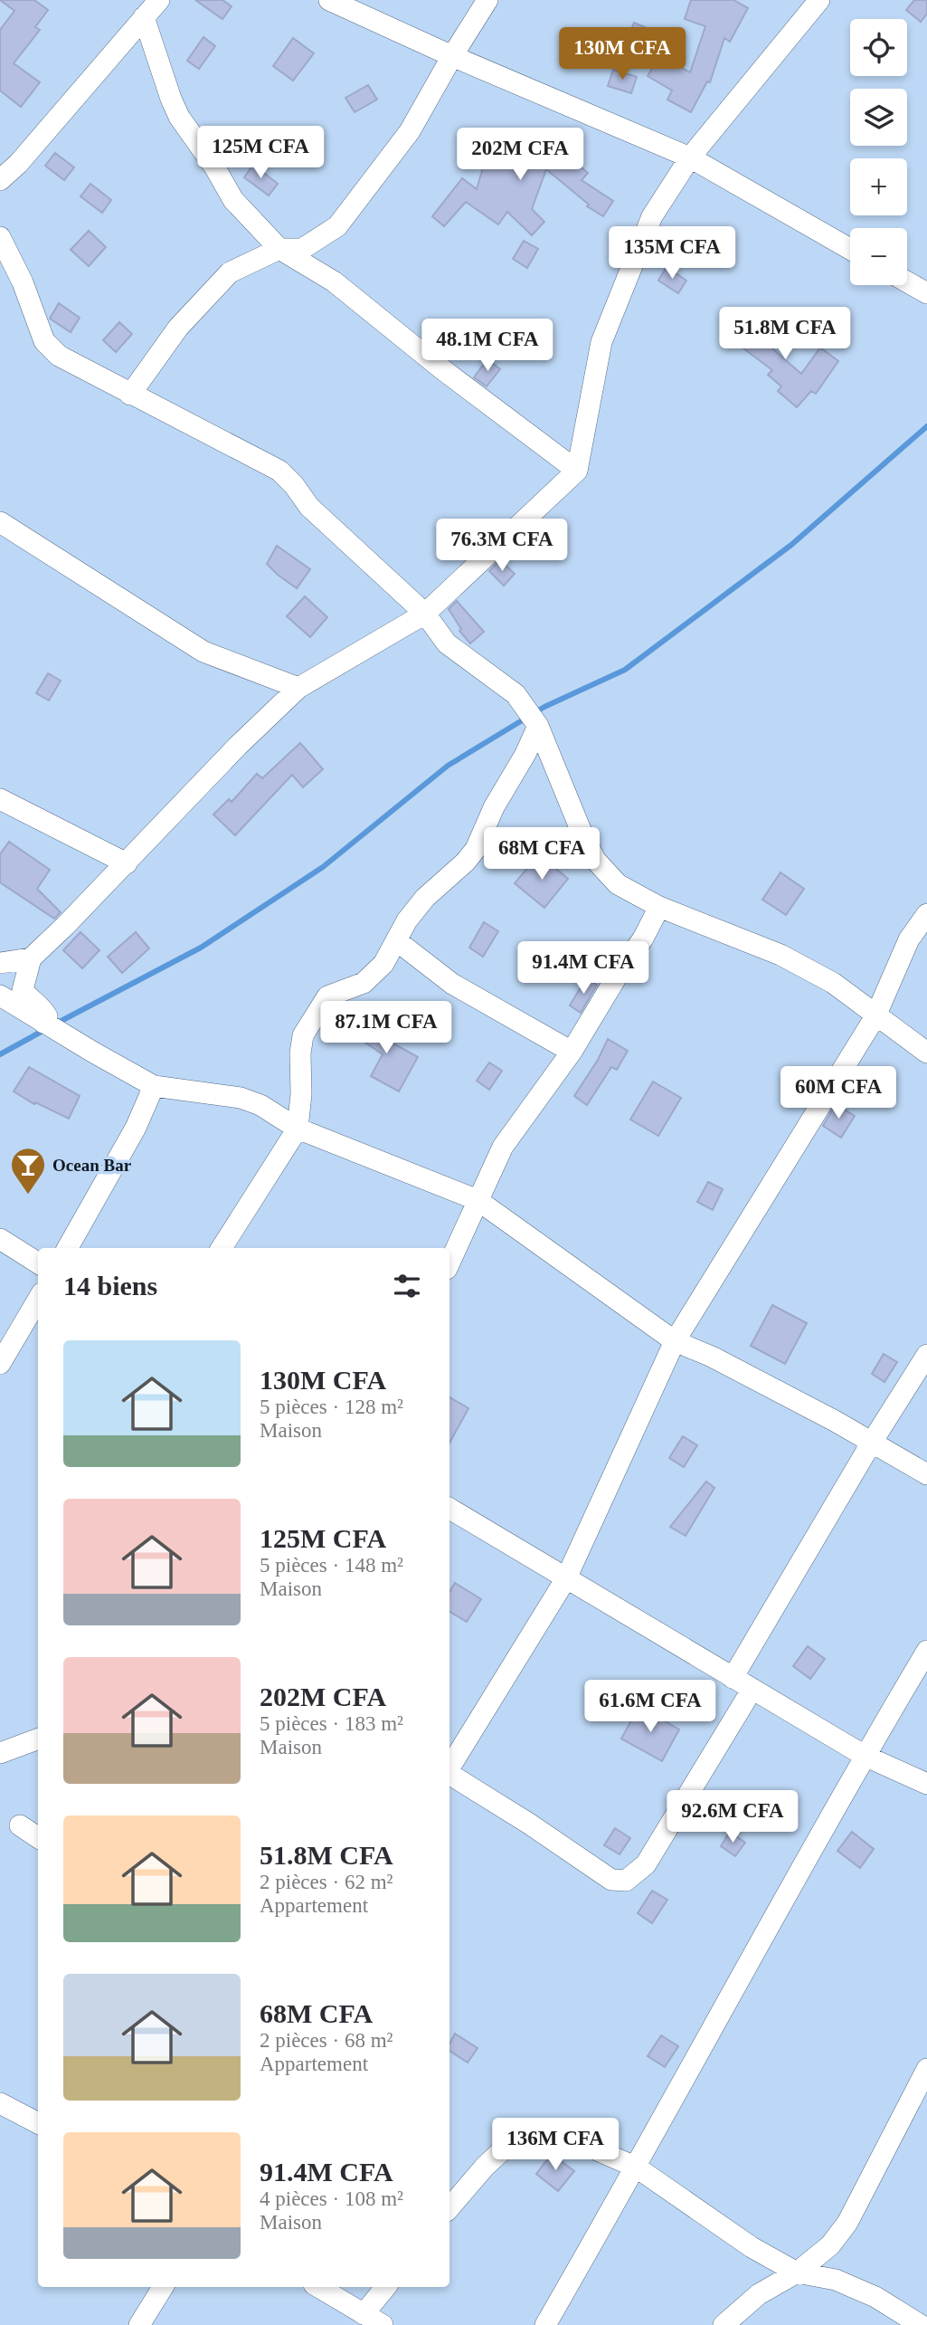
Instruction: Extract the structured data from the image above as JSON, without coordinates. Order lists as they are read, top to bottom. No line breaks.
{"places":{"bar":["Ocean Bar"]},"page":{"map_buttons":["+","−"],"price":["130M CFA","125M CFA","202M CFA","135M CFA","51.8M CFA","48.1M CFA","76.3M CFA","68M CFA","91.4M CFA","87.1M CFA","60M CFA","61.6M CFA","92.6M CFA","136M CFA"],"heading":"14 biens","list":[{"name":"130M CFA","note":"5 pièces · 128 m² · Maison"},{"name":"125M CFA","note":"5 pièces · 148 m² · Maison"},{"name":"202M CFA","note":"5 pièces · 183 m² · Maison"},{"name":"51.8M CFA","note":"2 pièces · 62 m² · Appartement"},{"name":"68M CFA","note":"2 pièces · 68 m² · Appartement"},{"name":"91.4M CFA","note":"4 pièces · 108 m² · Maison"}]}}
